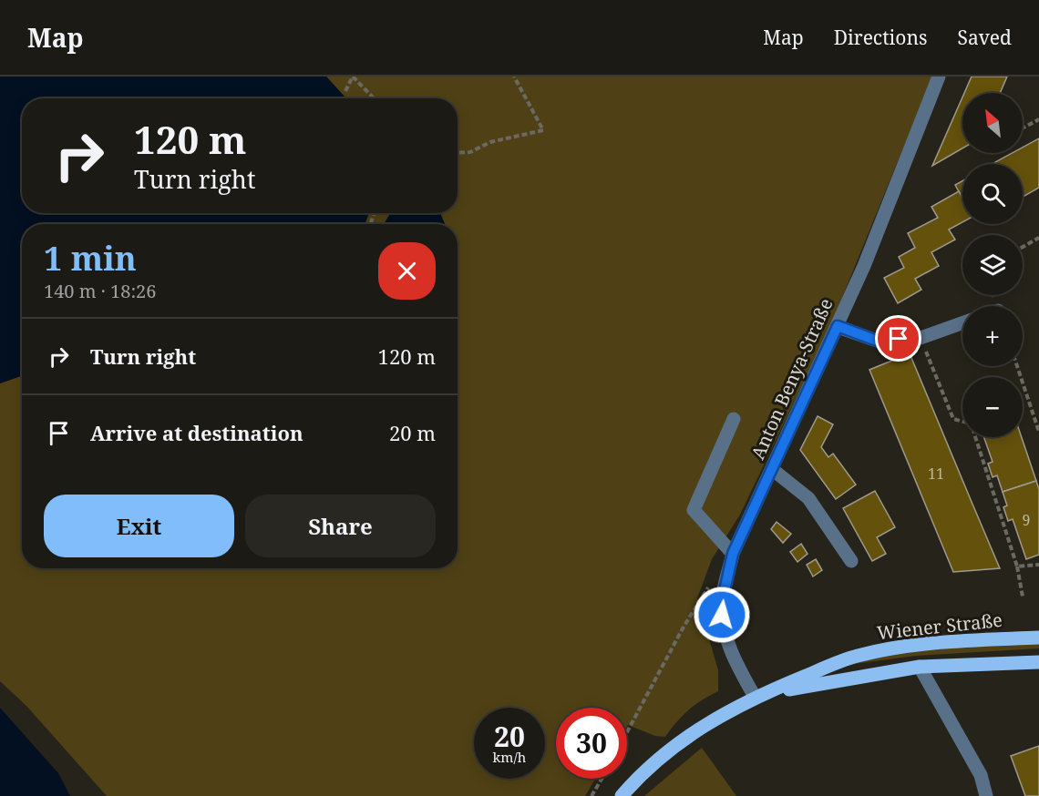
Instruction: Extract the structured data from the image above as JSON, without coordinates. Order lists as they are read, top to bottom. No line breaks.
{"streets":{"main road":["Wiener Straße"],"street":["Anton Benya-Straße"]},"crossings":[["Anton Benya-Straße","Wiener Straße"]],"house_numbers":["11","9"],"north":"top left","page":{"header":"Map","nav":["Map","Directions","Saved"],"map_buttons":["+","−"],"turn":["120 m","Turn right"],"heading":["1 min","140 m · 18:26"],"list":[{"name":"Turn right","value":"120 m"},{"name":"Arrive at destination","value":"20 m"}],"buttons":["Exit","Share"],"speed":"20 km/h","limit":"30"}}
